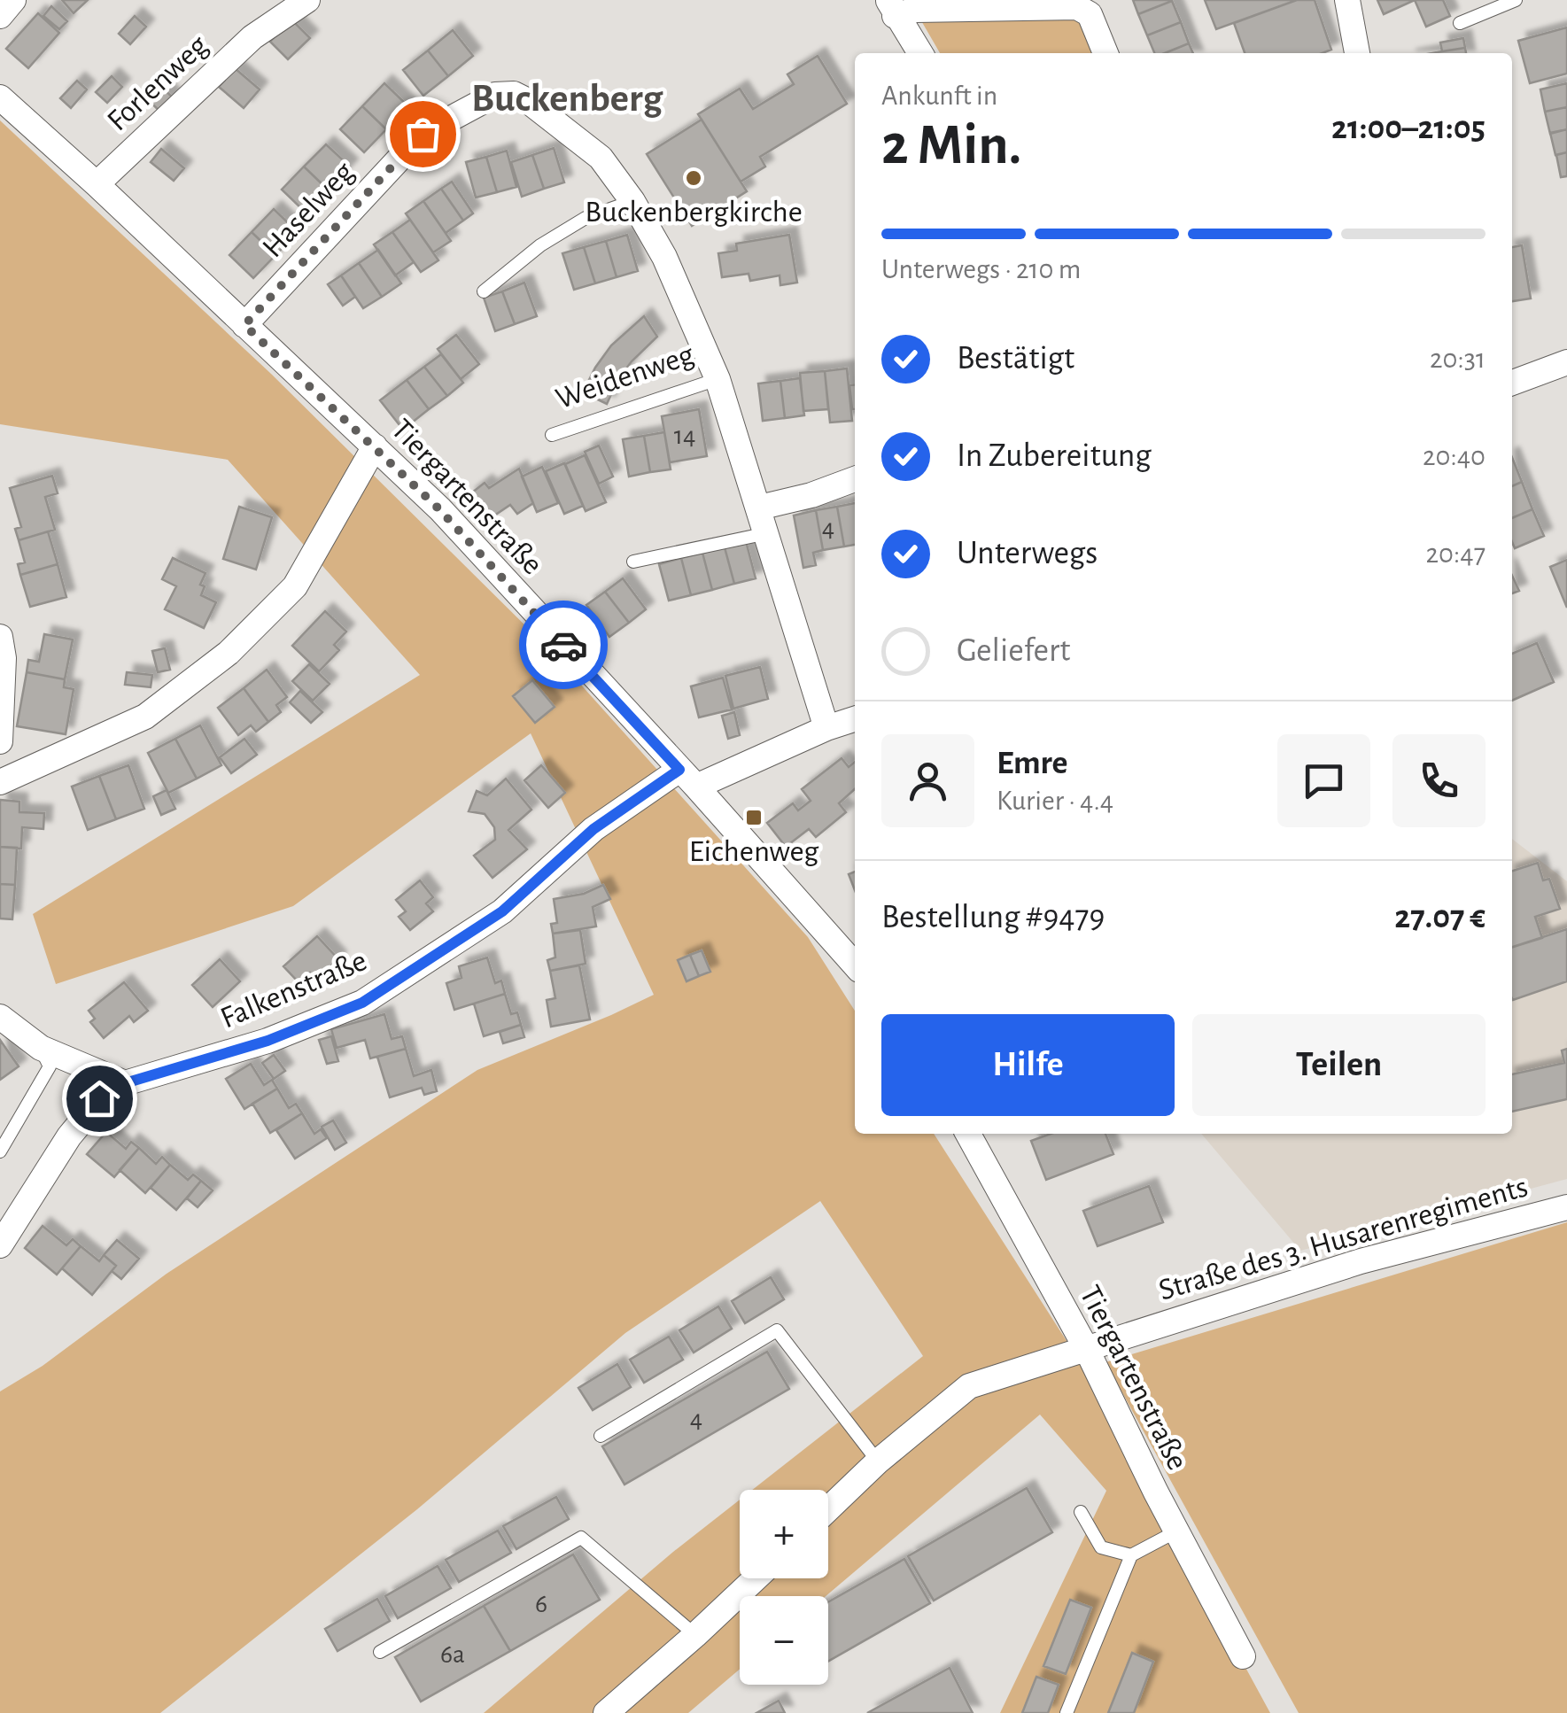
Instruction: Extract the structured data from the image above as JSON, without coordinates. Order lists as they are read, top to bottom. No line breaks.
{"streets":{"street":["Forlenweg","Haselweg","Weidenweg","Tiergartenstraße","Falkenstraße","Straße des 3. Husarenregiments"]},"crossings":[["Forlenweg","Tiergartenstraße"],["Haselweg","Weidenweg"],["Haselweg","Tiergartenstraße"],["Tiergartenstraße","Falkenstraße"],["Tiergartenstraße","Straße des 3. Husarenregiments"]],"districts":["Buckenberg"],"places":{"other":["Buckenbergkirche"],"transit":["Eichenweg"]},"house_numbers":["14","4","4","6","6a"],"page":{"heading":["2 Min.","Ankunft in","21:00–21:05"],"panel":["Emre","Kurier · 4.4","Bestellung #9479","27.07 €"],"bar":"Unterwegs · 210 m","list":[["Bestätigt","20:31"],["In Zubereitung","20:40"],["Unterwegs","20:47"],"Geliefert"],"buttons":["Hilfe","Teilen"],"map_buttons":["+","−"]}}
